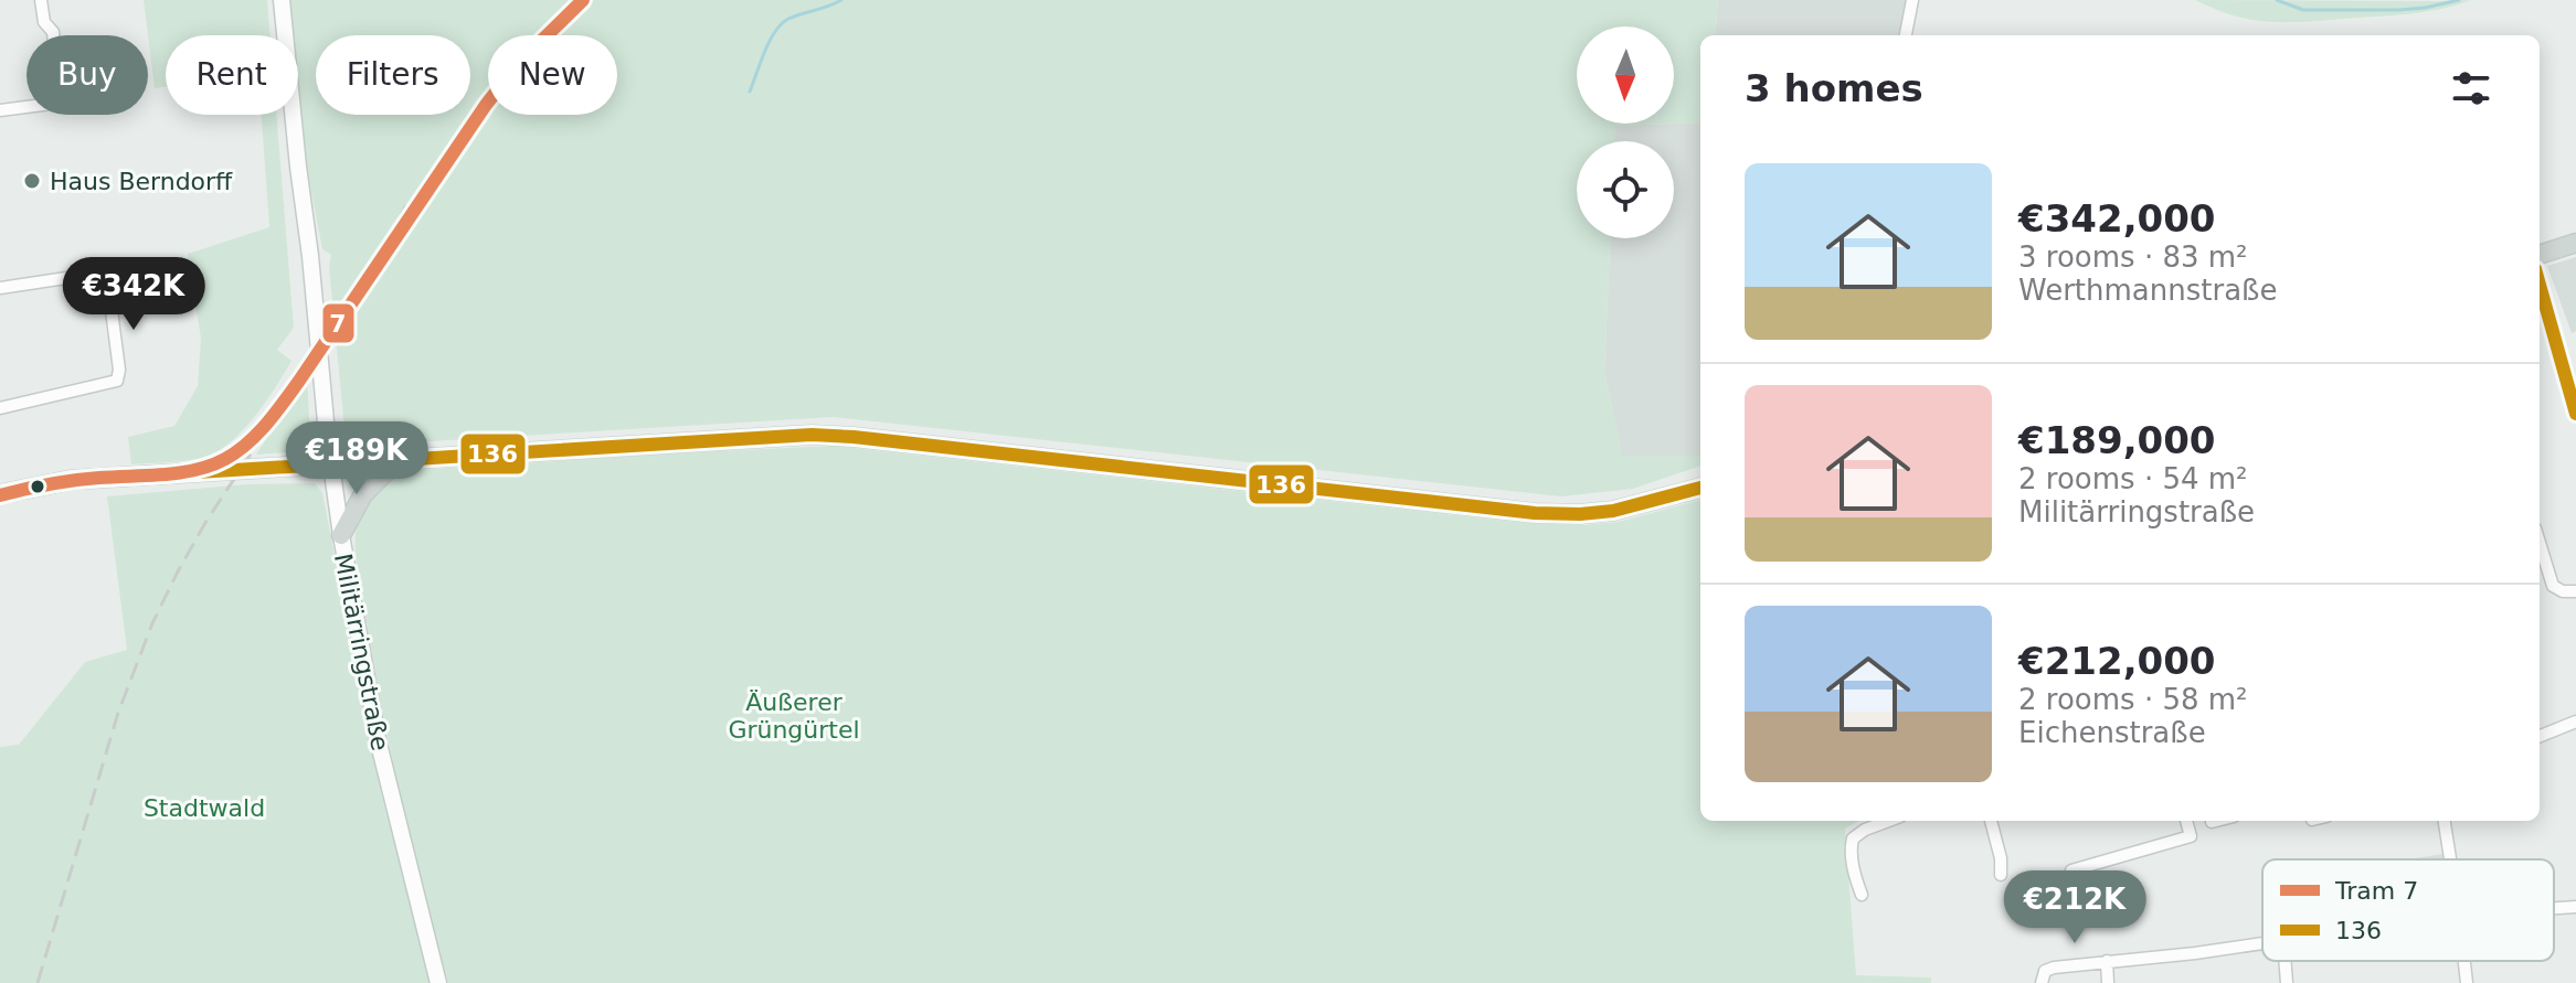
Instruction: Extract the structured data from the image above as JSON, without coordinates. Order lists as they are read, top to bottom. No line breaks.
{"streets":{"main road":["Militärringstraße"]},"parks":["Äußerer Grüngürtel","Stadtwald"],"places":["Haus Berndorff"],"lines":["tram line 7","transit line 136"],"legend":["Tram 7","136"],"north":"bottom","page":{"chip":["Buy","Rent","Filters","New"],"heading":"3 homes","list":[{"name":"€342,000","note":"3 rooms · 83 m² · Werthmannstraße"},{"name":"€189,000","note":"2 rooms · 54 m² · Militärringstraße"},{"name":"€212,000","note":"2 rooms · 58 m² · Eichenstraße"}],"price":["€342K","€189K","€212K"]}}
